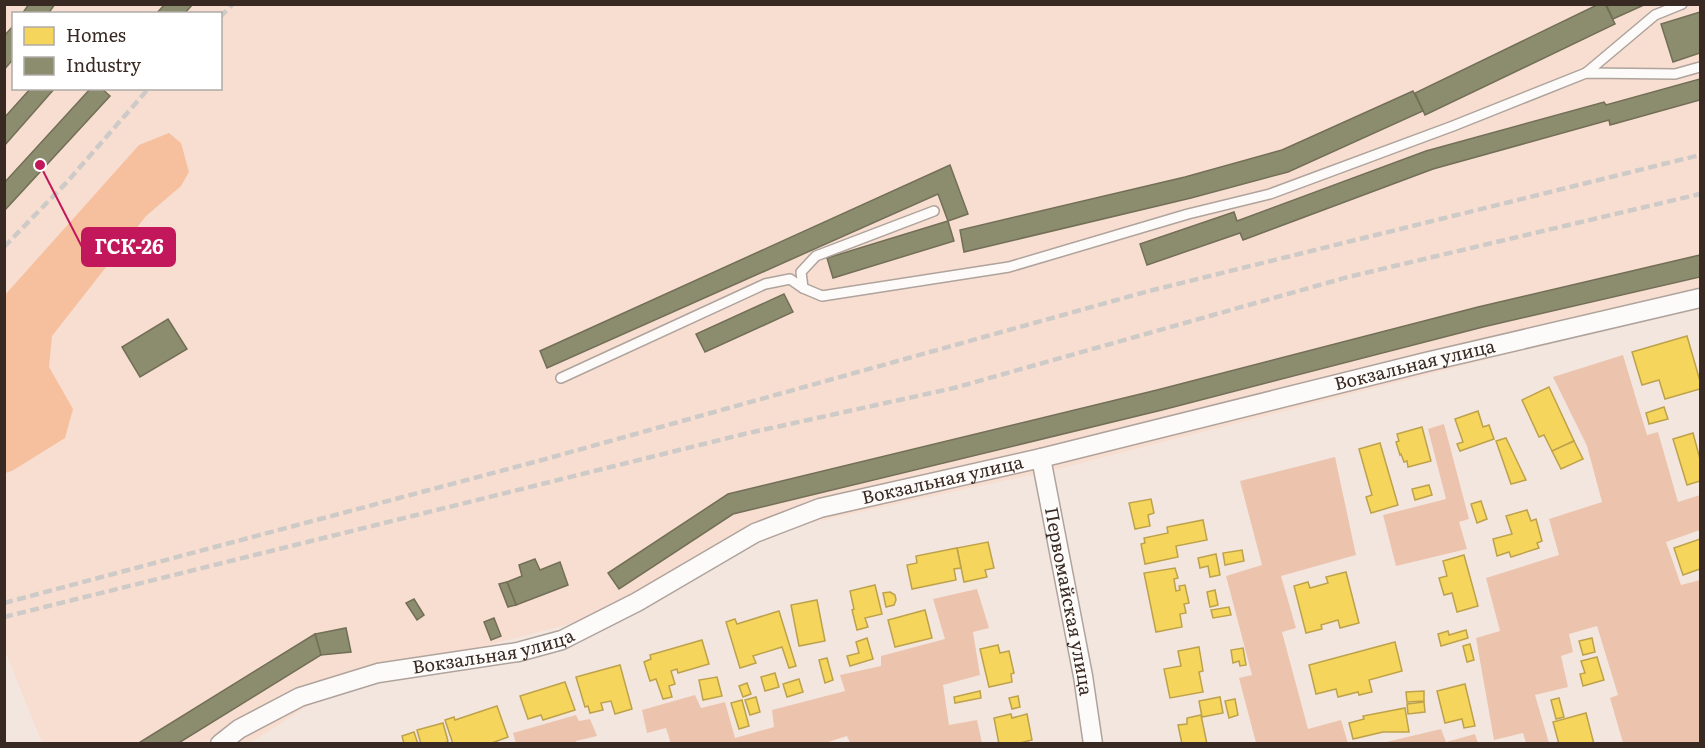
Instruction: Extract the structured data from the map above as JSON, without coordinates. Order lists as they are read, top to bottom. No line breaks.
{"streets":{"street":["Вокзальная улица","Первомайская улица"]},"crossings":[["Вокзальная улица","Первомайская улица"]],"places":["ГСК-26"],"legend":["Homes","Industry"]}
